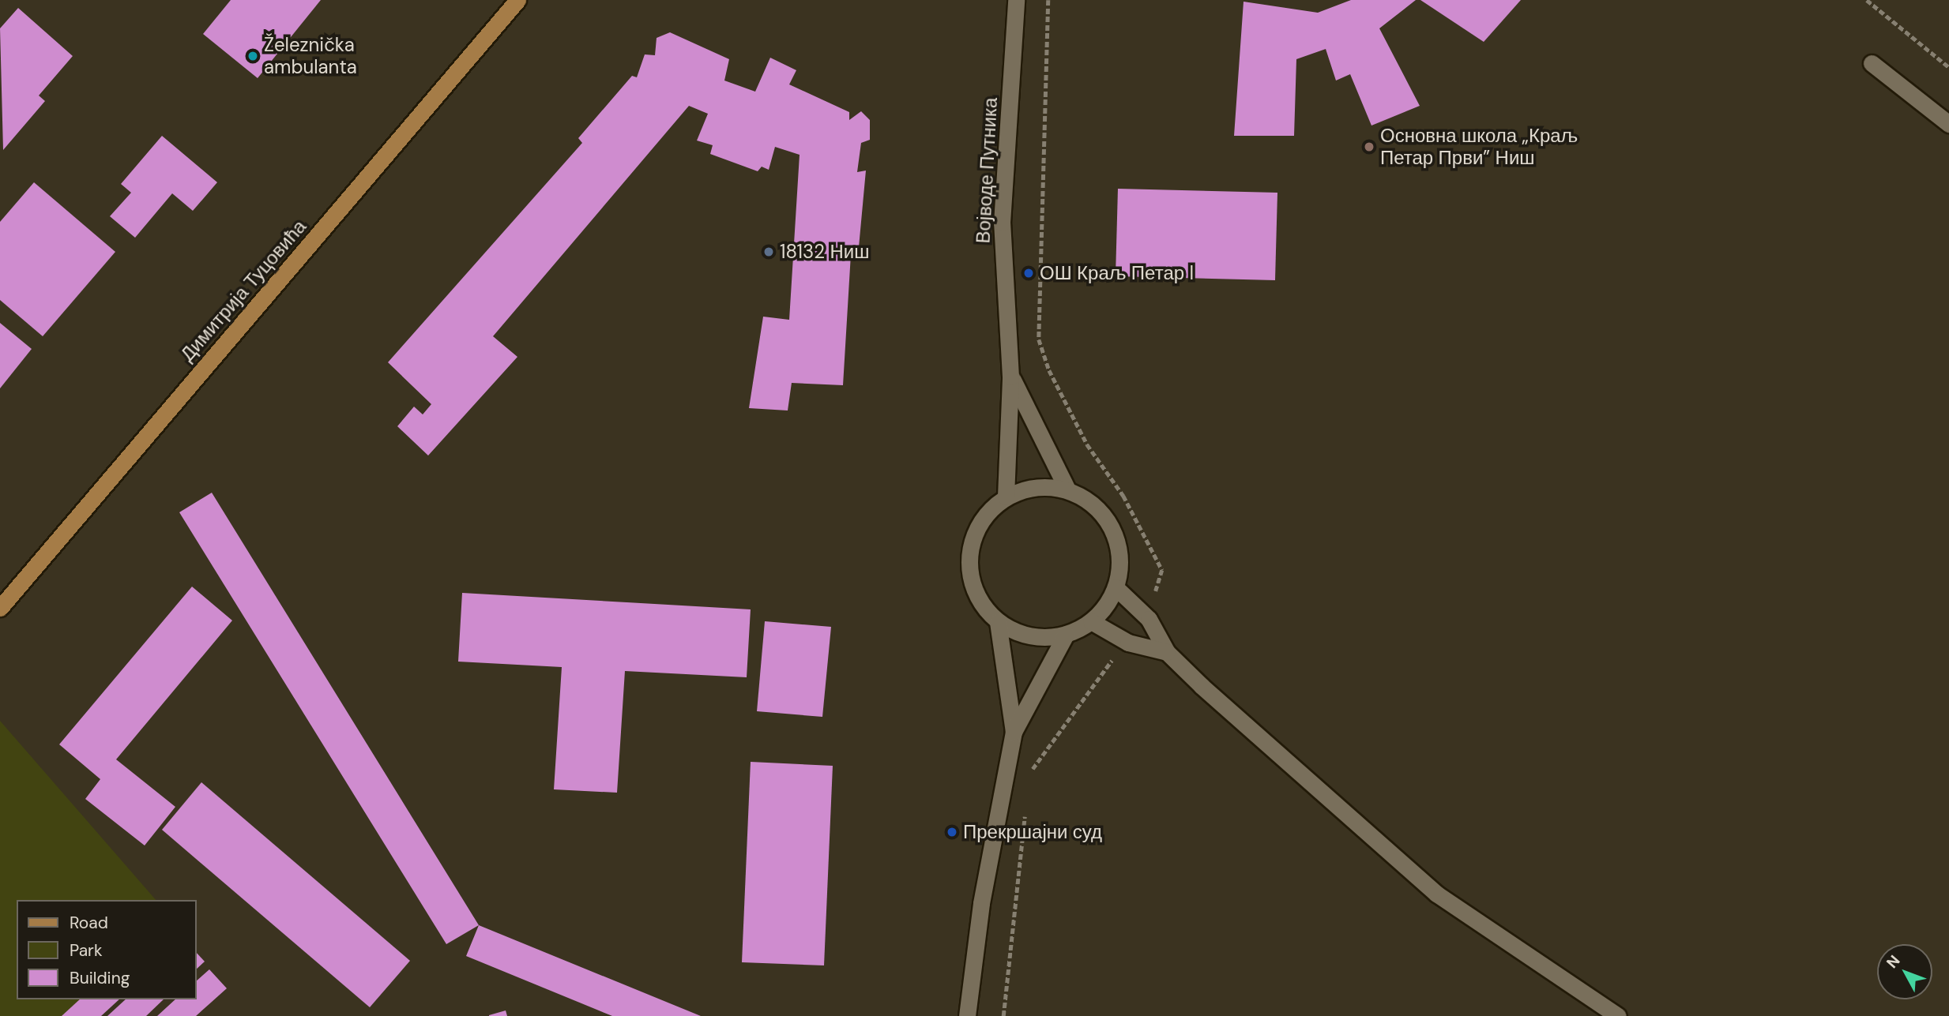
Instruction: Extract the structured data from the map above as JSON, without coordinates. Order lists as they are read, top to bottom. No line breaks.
{"streets":{"main road":["Димитрија Туцовића"],"street":["Војводе Путника"]},"places":["Železnička ambulanta","Основна школа „Краљ Петар Први” Ниш","18132 Ниш","ОШ Краљ Петар I","Прекршајни суд"],"legend":["Road","Park","Building"],"north":"top left"}
